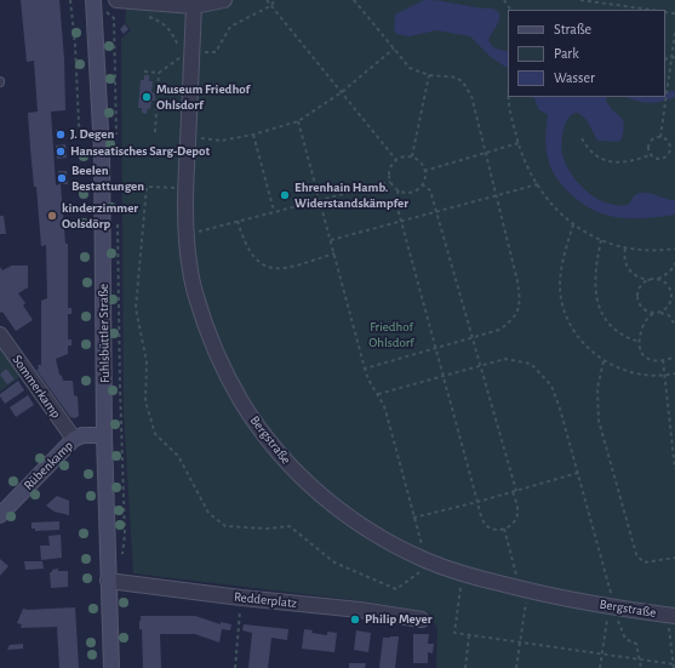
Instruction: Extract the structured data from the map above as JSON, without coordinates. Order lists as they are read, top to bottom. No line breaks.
{"streets":{"main road":["Fuhlsbüttler Straße","Rübenkamp"],"street":["Sommerkamp","Bergstraße","Redderplatz"]},"crossings":[["Fuhlsbüttler Straße","Rübenkamp"],["Fuhlsbüttler Straße","Redderplatz"],["Sommerkamp","Rübenkamp"]],"parks":["Friedhof Ohlsdorf"],"places":["Museum Friedhof Ohlsdorf","J. Degen","Hanseatisches Sarg-Depot","Beelen Bestattungen","Ehrenhain Hamb. Widerstandskämpfer","kinderzimmer Oolsdörp","Philip Meyer"],"legend":["Straße","Park","Wasser"]}
